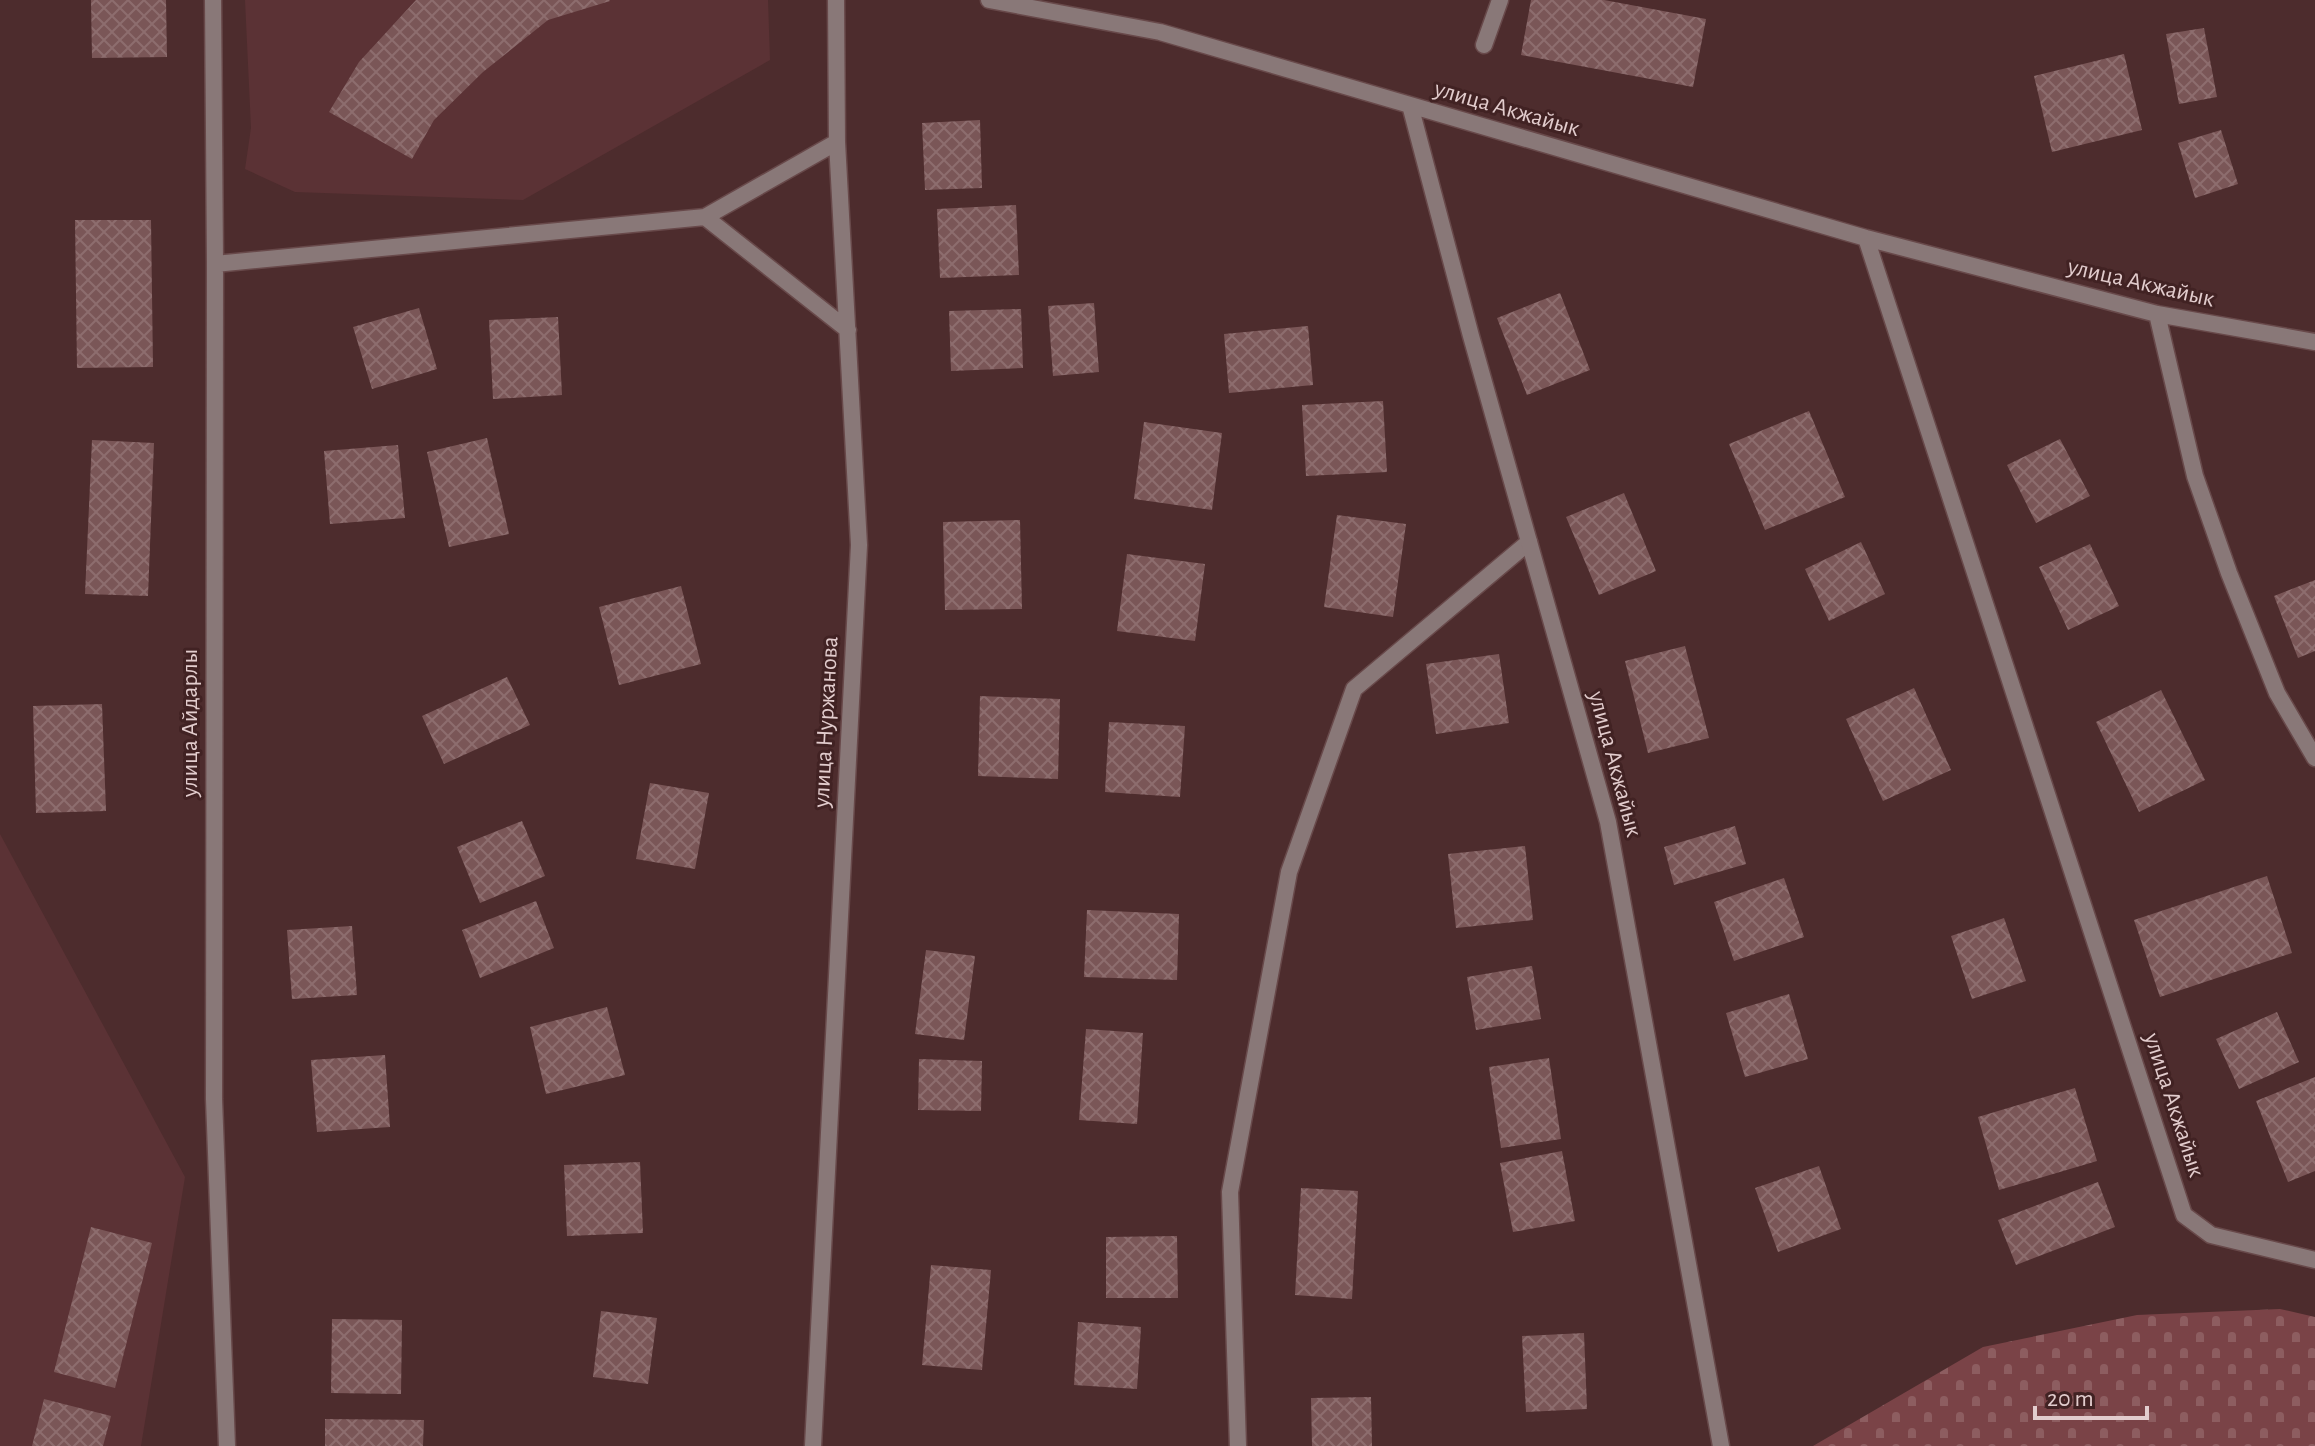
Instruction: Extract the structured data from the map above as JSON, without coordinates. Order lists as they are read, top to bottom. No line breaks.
{"streets":{"street":["улица Акжайык","улица Нуржанова","улица Айдарлы"]},"scale_bar":"20 m"}
